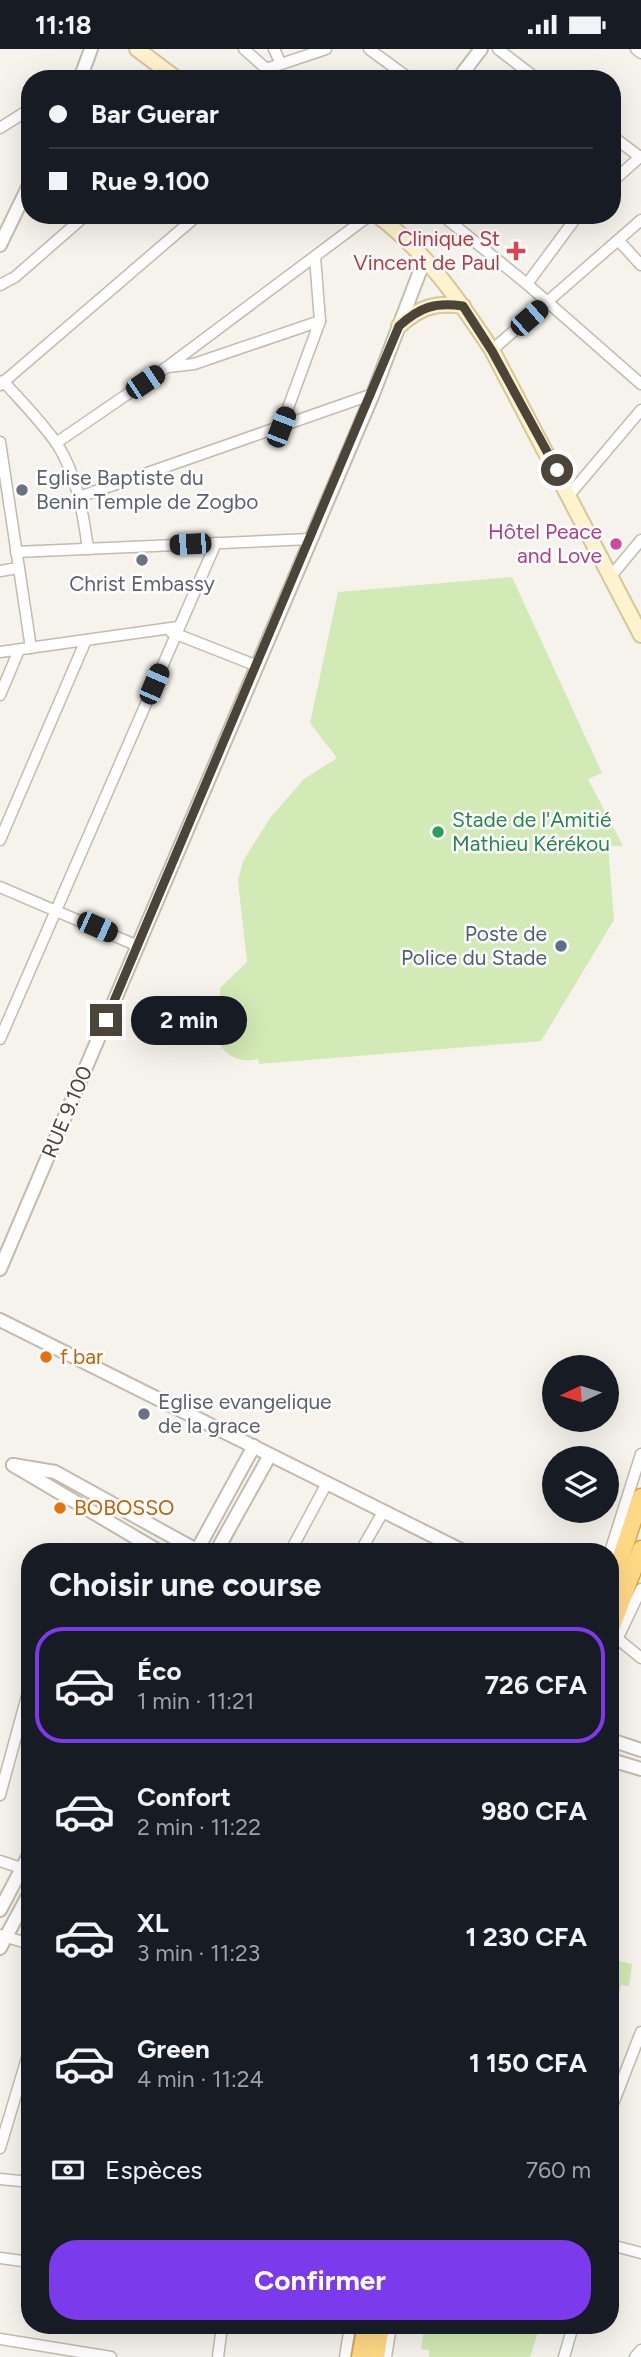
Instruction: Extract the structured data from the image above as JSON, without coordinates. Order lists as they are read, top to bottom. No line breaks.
{"streets":{"street":["RUE 9.100"]},"places":{"health":["Clinique St Vincent de Paul"],"other":["Eglise Baptiste du Benin Temple de Zogbo","Hôtel Peace and Love","Christ Embassy","Stade de l'Amitié Mathieu Kérékou","Poste de Police du Stade","f bar","Eglise evangelique de la grace","BOBOSSO"]},"north":"left","page":{"status":"11:18","banner":["Bar Guerar","Rue 9.100"],"bubble":"2 min","heading":"Choisir une course","list":[{"name":"Éco","note":"1 min · 11:21","value":"726 CFA"},{"name":"Confort","note":"2 min · 11:22","value":"980 CFA"},{"name":"XL","note":"3 min · 11:23","value":"1 230 CFA"},{"name":"Green","note":"4 min · 11:24","value":"1 150 CFA"}],"pay":["Espèces","760 m"],"buttons":"Confirmer"}}
